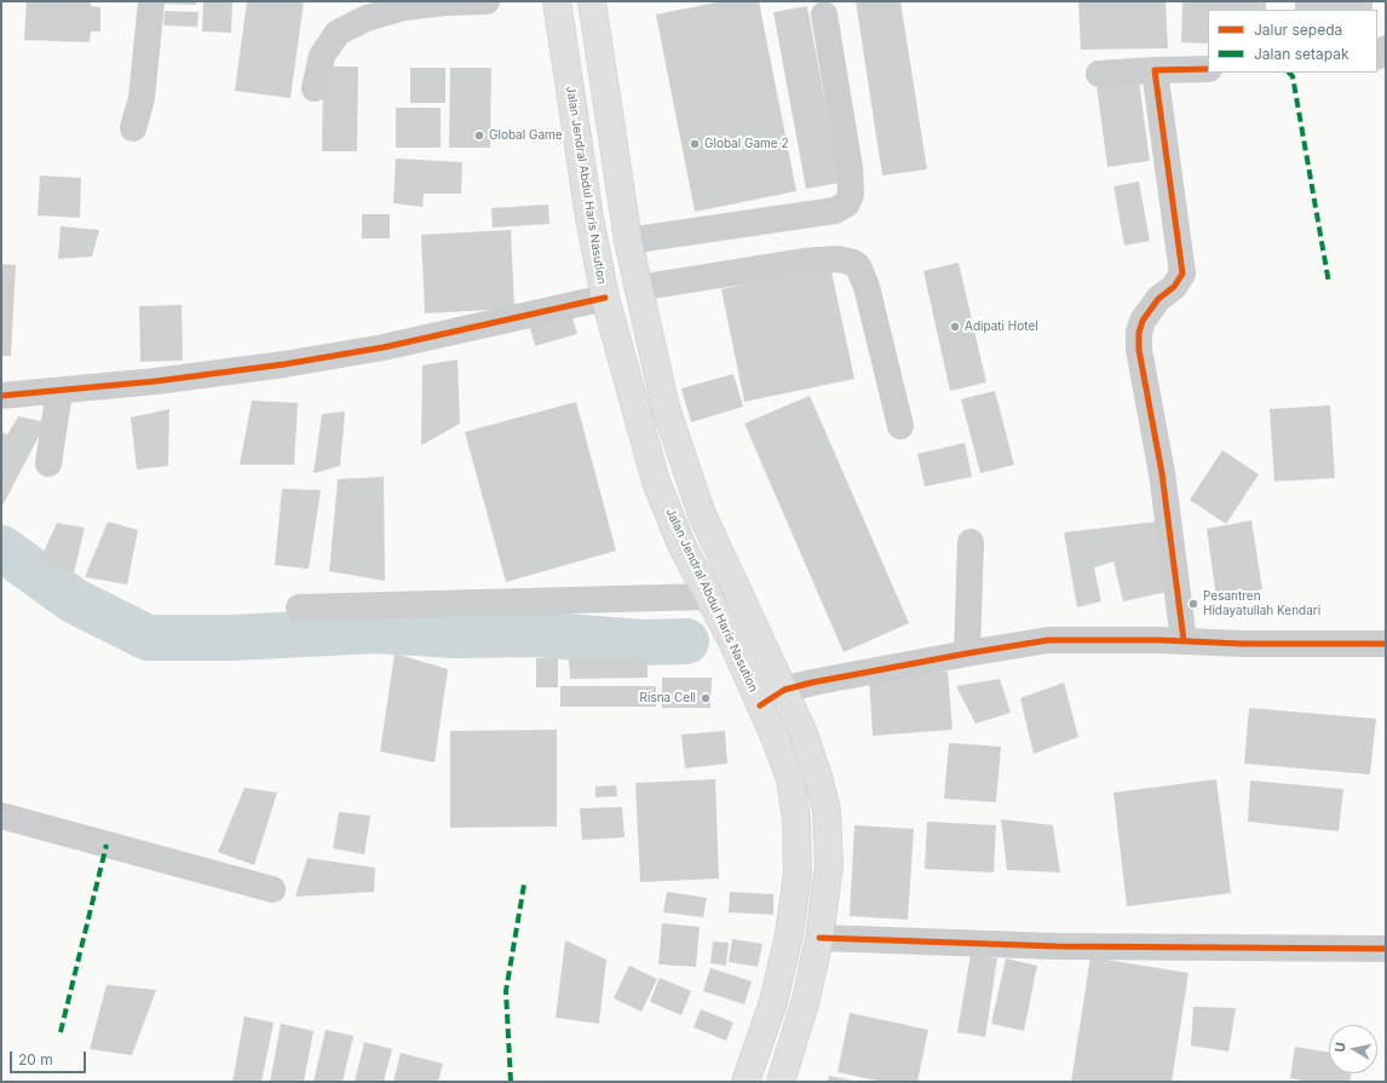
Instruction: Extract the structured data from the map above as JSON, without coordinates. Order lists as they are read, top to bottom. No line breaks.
{"streets":{"highway":["Jalan Jendral Abdul Haris Nasution"]},"places":["Global Game","Global Game 2","Adipati Hotel","Pesantren Hidayatullah Kendari","Risna Cell"],"legend":["Jalur sepeda","Jalan setapak"],"scale_bar":"20 m","north":"left"}
